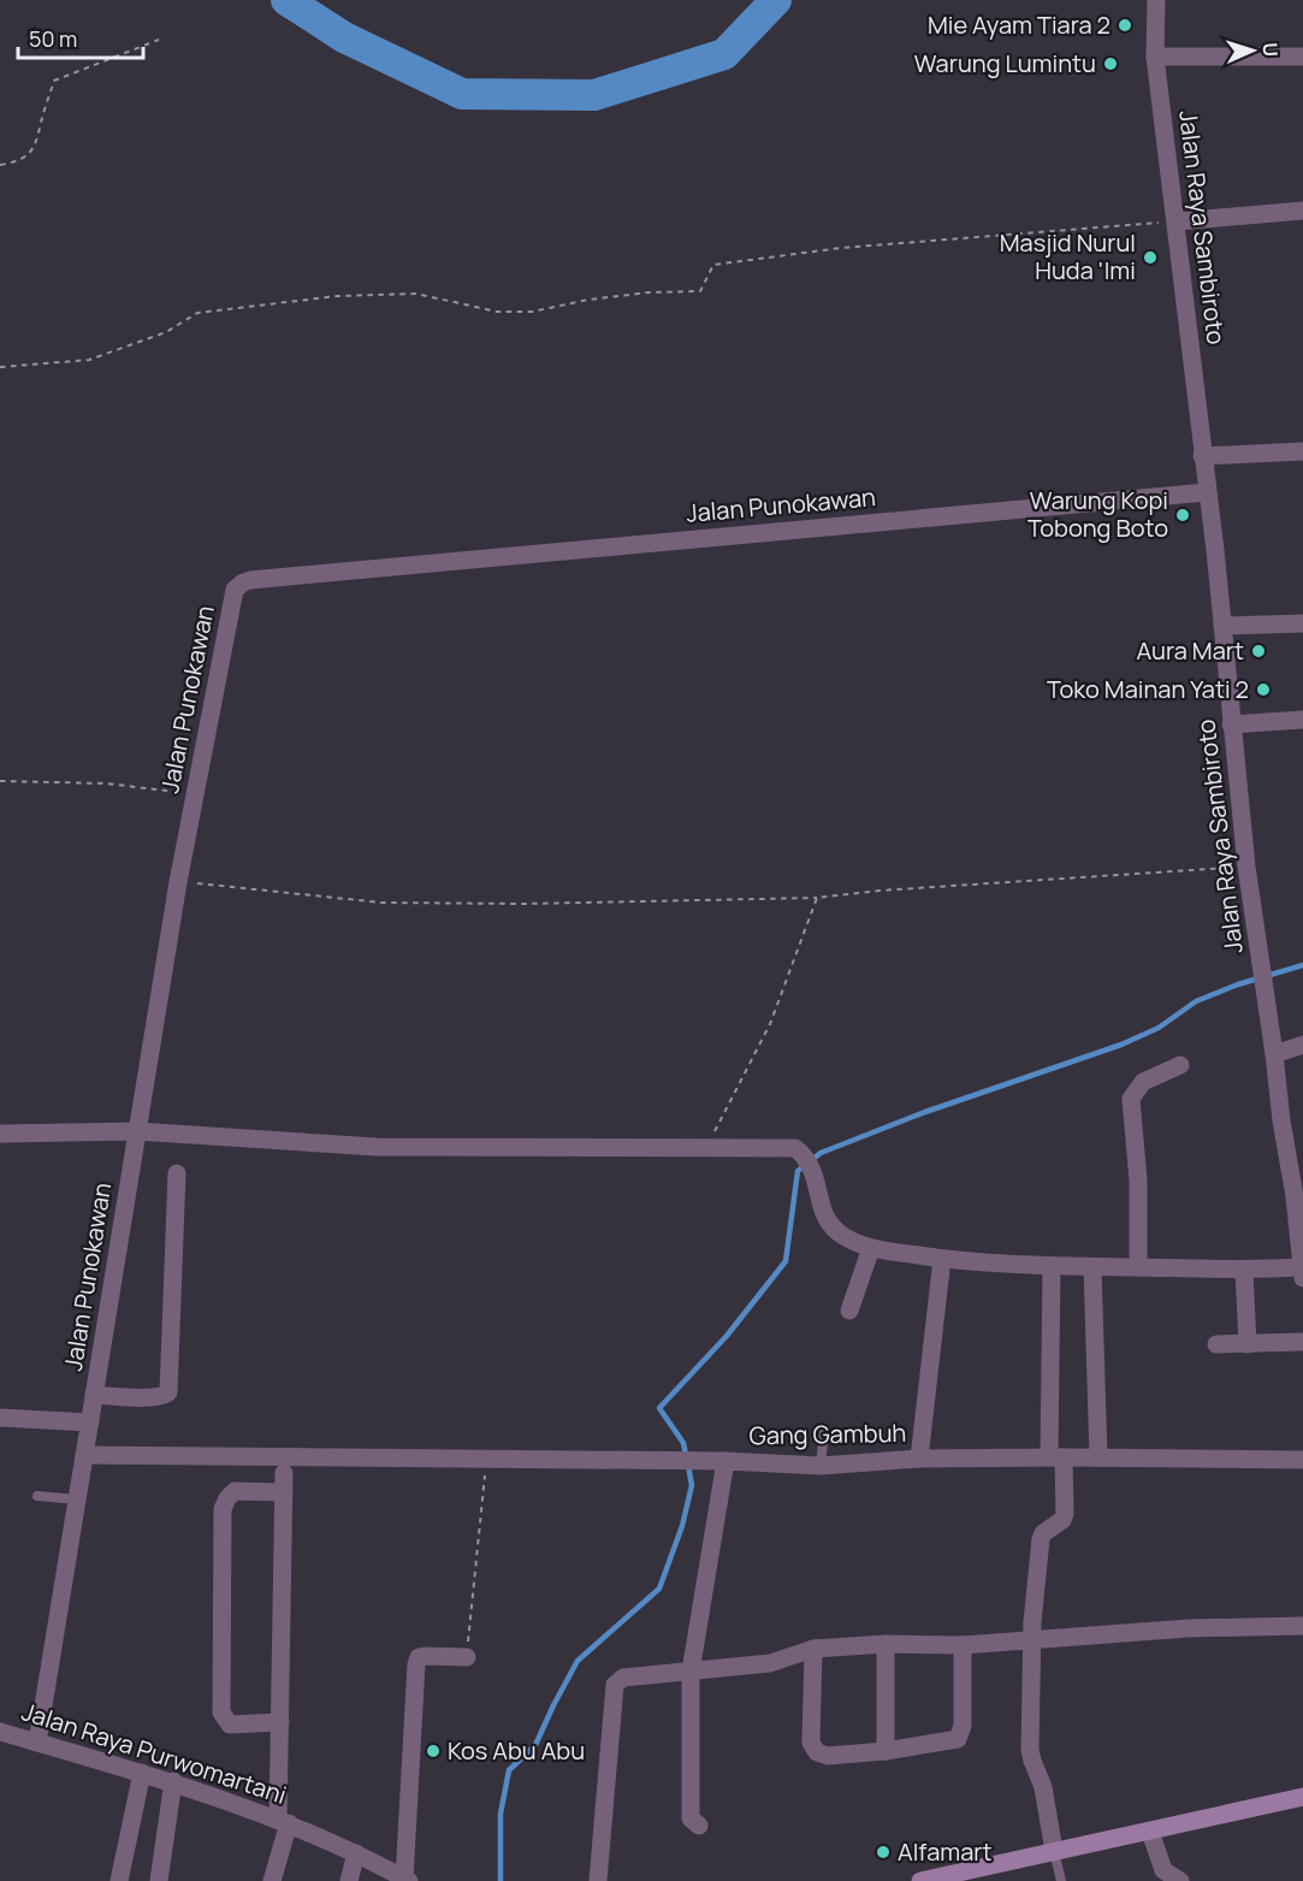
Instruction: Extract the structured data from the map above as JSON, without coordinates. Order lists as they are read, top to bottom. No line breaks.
{"streets":{"street":["Jalan Raya Sambiroto","Jalan Punokawan","Gang Gambuh","Jalan Raya Purwomartani"]},"crossings":[["Jalan Raya Sambiroto","Jalan Punokawan"],["Jalan Punokawan","Jalan Raya Purwomartani"]],"places":["Mie Ayam Tiara 2","Warung Lumintu","Masjid Nurul Huda 'lmi","Warung Kopi Tobong Boto","Aura Mart","Toko Mainan Yati 2","Kos Abu Abu","Alfamart"],"scale_bar":"50 m","north":"right"}
